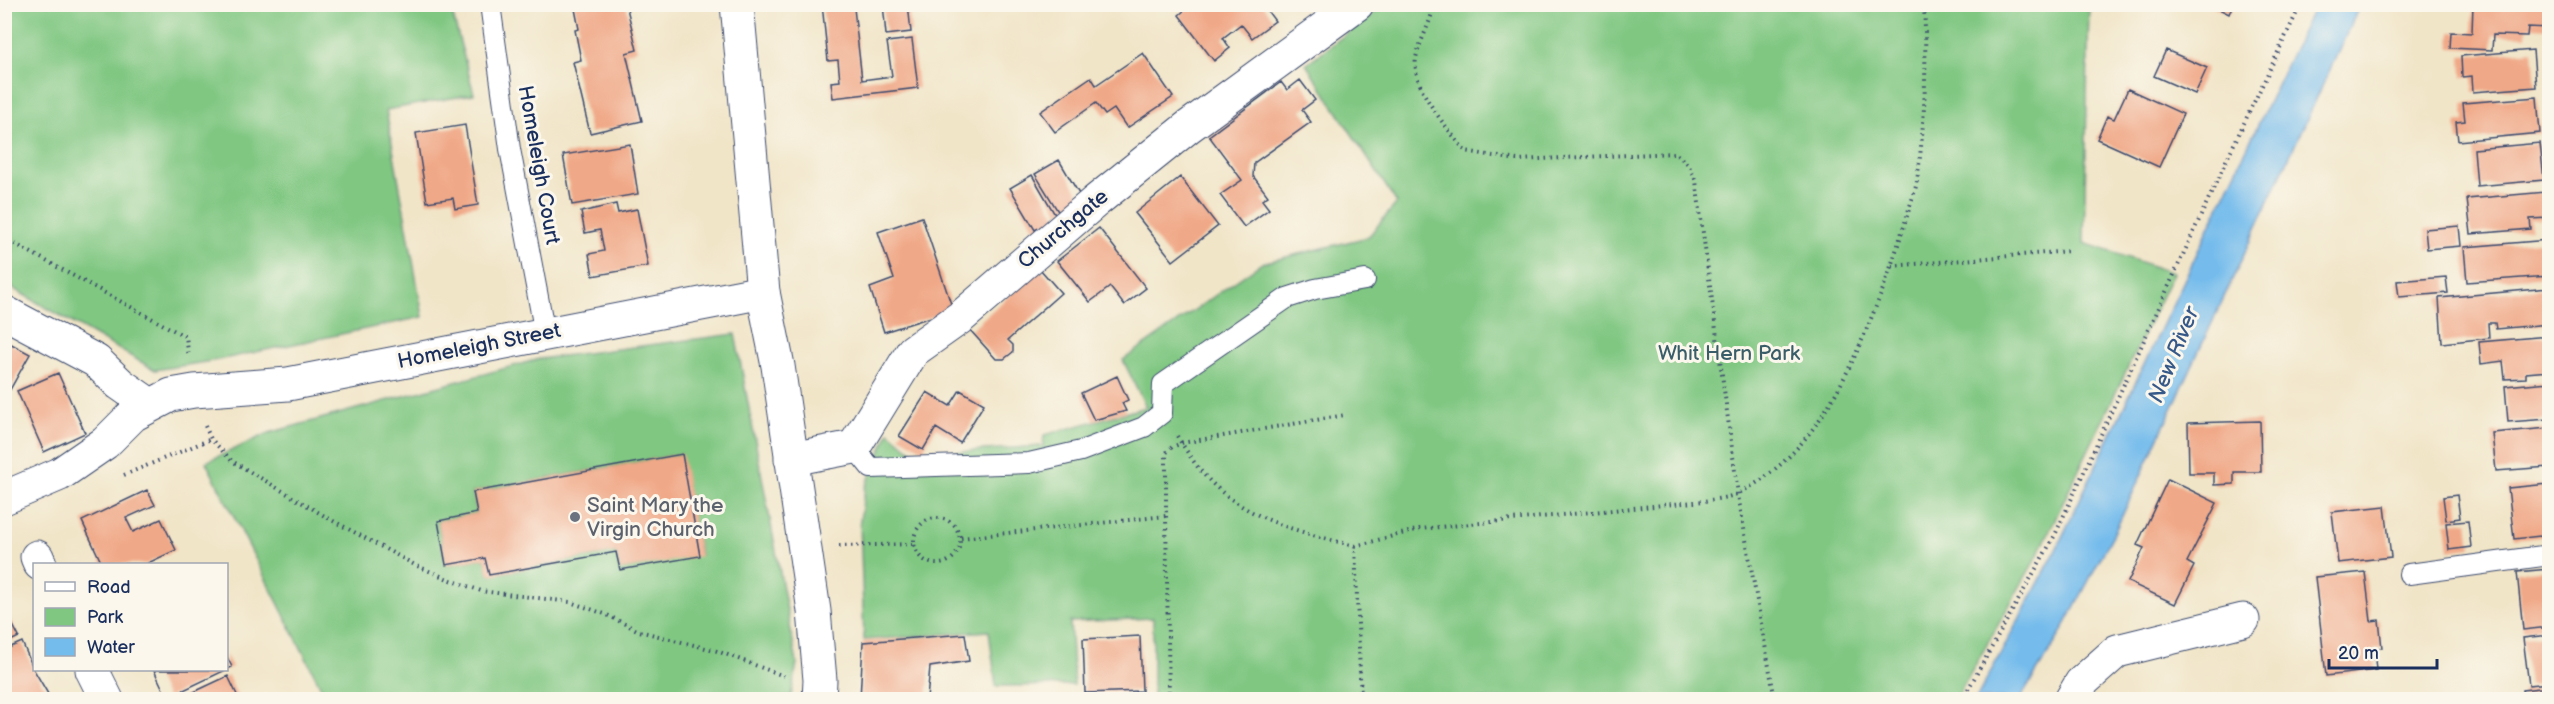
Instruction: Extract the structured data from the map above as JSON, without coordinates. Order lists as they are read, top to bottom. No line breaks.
{"streets":{"street":["Churchgate","Homeleigh Street"],"lane":["Homeleigh Court"]},"crossings":[["Homeleigh Court","Homeleigh Street"]],"water":["New River"],"parks":["Whit Hern Park"],"places":["Saint Mary the Virgin Church"],"legend":["Road","Park","Water"],"scale_bar":"20 m"}
